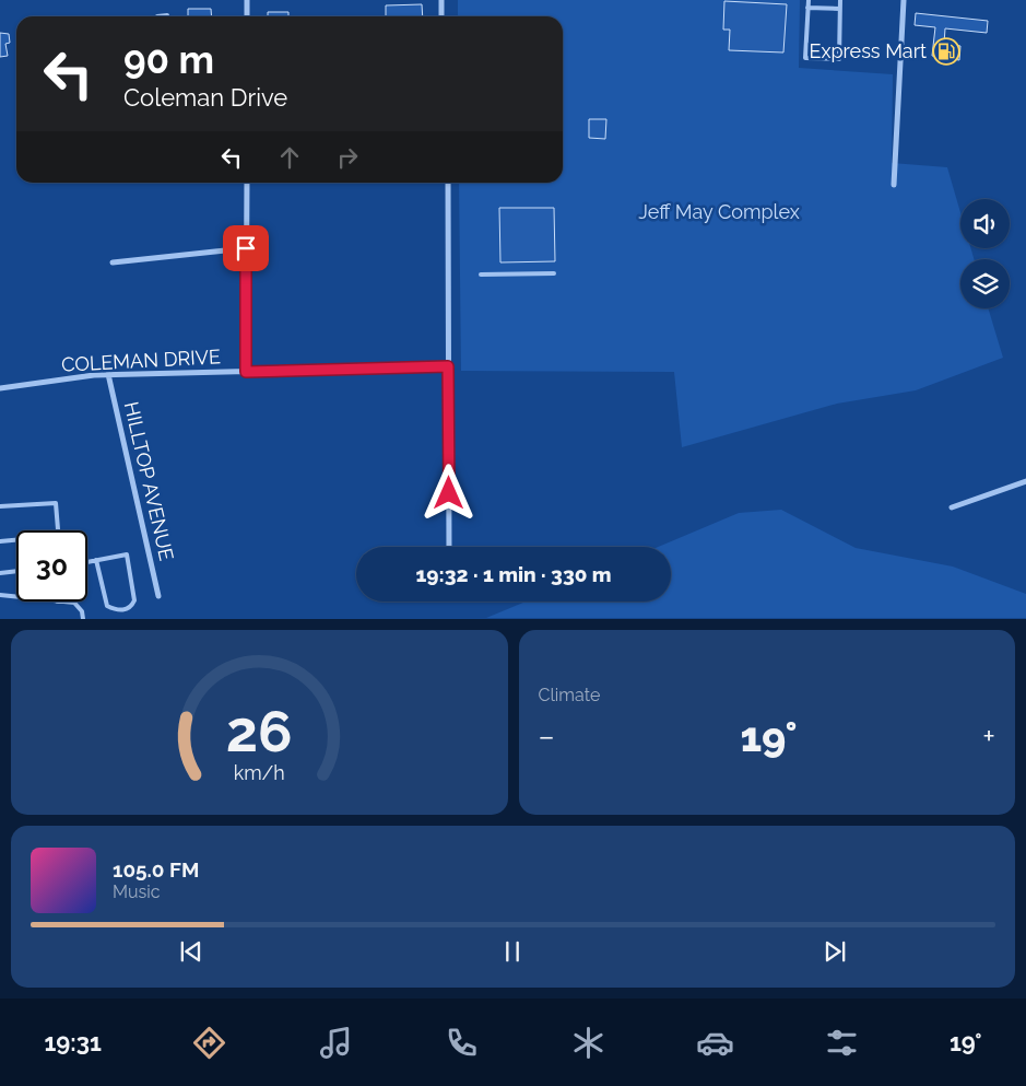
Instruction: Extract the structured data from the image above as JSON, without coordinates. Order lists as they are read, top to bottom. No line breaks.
{"streets":{"street":["COLEMAN DRIVE","HILLTOP AVENUE"]},"crossings":[["COLEMAN DRIVE","HILLTOP AVENUE"]],"parks":["Jeff May Complex"],"places":{"fuel station":["Express Mart"]},"page":{"turn":["90 m","Coleman Drive"],"limit":"30","trip":"19:32 · 1 min · 330 m","tile":"Climate","heat":["−","19°","+"],"song":["105.0 FM","Music"],"tabs":["19:31","19°"],"gauge":["26","km/h"]}}
